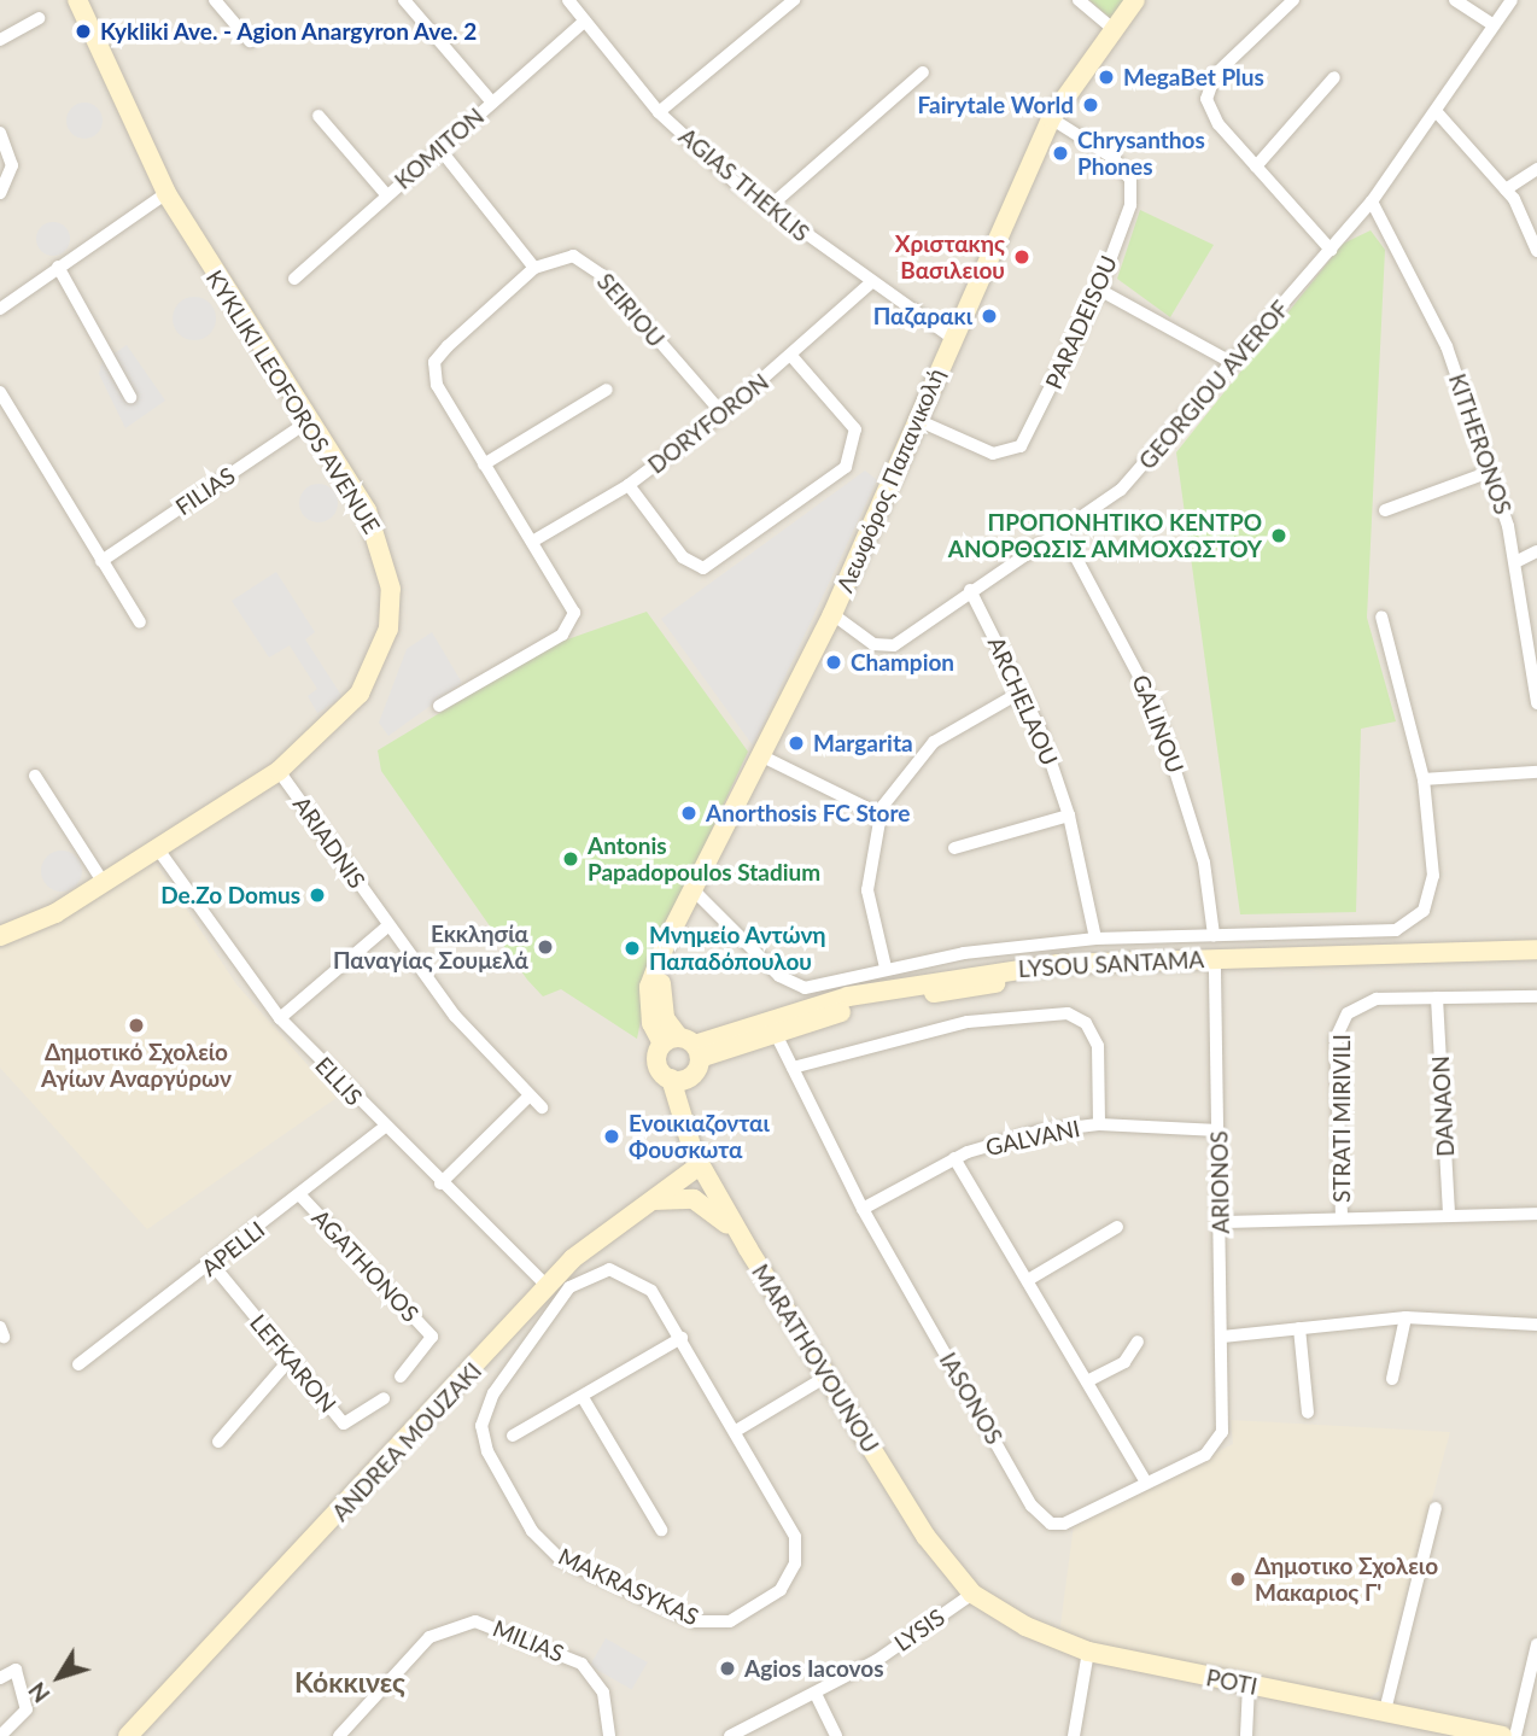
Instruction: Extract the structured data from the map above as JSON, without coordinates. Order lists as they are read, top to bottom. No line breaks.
{"streets":{"street":["KOMITON","AGIAS THEKLIS","SEIRIOU","PARADEISOU","GEORGIOU AVEROF","KYKLIKI LEOFOROS AVENUE","DORYFORON","KITHERONOS","Λεωφόρος Παπανικολή","FILIAS","ARCHELAOU","GALINOU","ARIADNIS","LYSOU SANTAMA","ELLIS","DANAON","STRATI MIRIVILI","GALVANI","ARIONOS","APELLI","AGATHONOS","MARATHOVOUNOU","LEFKARON","IASONOS","ANDREA MOUZAKI","MAKRASYKAS","LYSIS","MILIAS","POTI"]},"crossings":[["KOMITON","AGIAS THEKLIS"],["AGIAS THEKLIS","DORYFORON"],["AGIAS THEKLIS","Λεωφόρος Παπανικολή"],["SEIRIOU","DORYFORON"],["PARADEISOU","Λεωφόρος Παπανικολή"],["GEORGIOU AVEROF","KITHERONOS"],["GEORGIOU AVEROF","Λεωφόρος Παπανικολή"],["GEORGIOU AVEROF","ARCHELAOU"],["GEORGIOU AVEROF","GALINOU"],["KYKLIKI LEOFOROS AVENUE","FILIAS"],["KYKLIKI LEOFOROS AVENUE","ARIADNIS"],["KYKLIKI LEOFOROS AVENUE","ELLIS"],["Λεωφόρος Παπανικολή","LYSOU SANTAMA"],["Λεωφόρος Παπανικολή","MARATHOVOUNOU"],["LYSOU SANTAMA","ARIONOS"],["LYSOU SANTAMA","IASONOS"],["ELLIS","APELLI"],["ELLIS","ANDREA MOUZAKI"],["DANAON","STRATI MIRIVILI"],["GALVANI","ARIONOS"],["GALVANI","IASONOS"],["ARIONOS","IASONOS"],["APELLI","AGATHONOS"],["APELLI","LEFKARON"],["MARATHOVOUNOU","ANDREA MOUZAKI"],["MARATHOVOUNOU","LYSIS"],["MARATHOVOUNOU","POTI"],["LYSIS","POTI"]],"districts":["Κόκκινες"],"places":["Kykliki Ave. - Agion Anargyron Ave. 2","MegaBet Plus","Fairytale World","Chrysanthos Phones","Χριστακης Βασιλειου","Παζαρακι","ΠΡΟΠΟΝΗΤΙΚΟ ΚΕΝΤΡΟ ΑΝΟΡΘΩΣΙΣ ΑΜΜΟΧΩΣΤΟΥ","Champion","Margarita","Anorthosis FC Store","Antonis Papadopoulos Stadium","De.Zo Domus","Εκκλησία Παναγίας Σουμελά","Μνημείο Αντώνη Παπαδόπουλου","Δημοτικό Σχολείο Αγίων Αναργύρων","Ενοικιαζονται Φουσκωτα","Δημοτικο Σχολειο Μακαριος Γ'","Agios Iacovos"],"north":"bottom left"}
